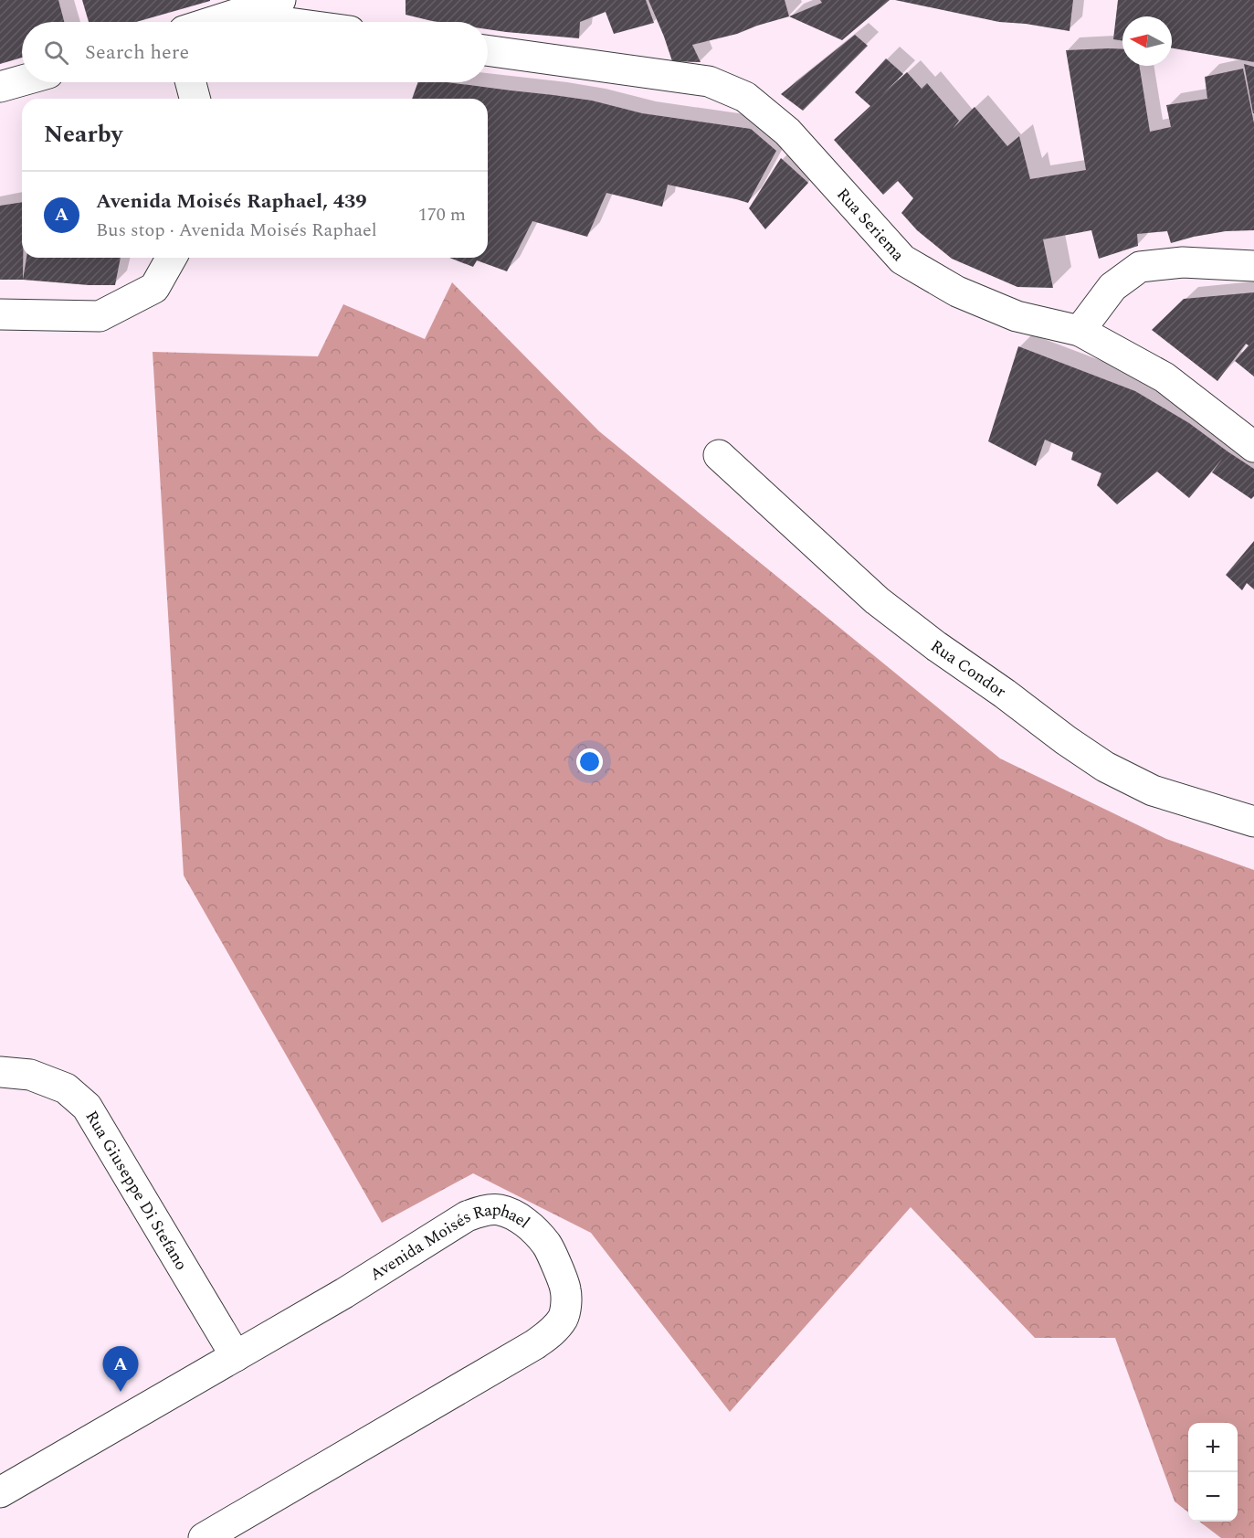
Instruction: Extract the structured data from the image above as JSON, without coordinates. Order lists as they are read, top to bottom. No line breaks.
{"streets":{"street":["Rua Seriema","Rua Condor","Rua Giuseppe Di Stefano","Avenida Moisés Raphael"]},"crossings":[["Rua Giuseppe Di Stefano","Avenida Moisés Raphael"]],"north":"left","page":{"search":"Search here","heading":"Nearby","list":[{"mark":"A","name":"Avenida Moisés Raphael, 439","note":"Bus stop · Avenida Moisés Raphael","value":"170 m"}],"pins":"A","map_buttons":["+","−"]}}
